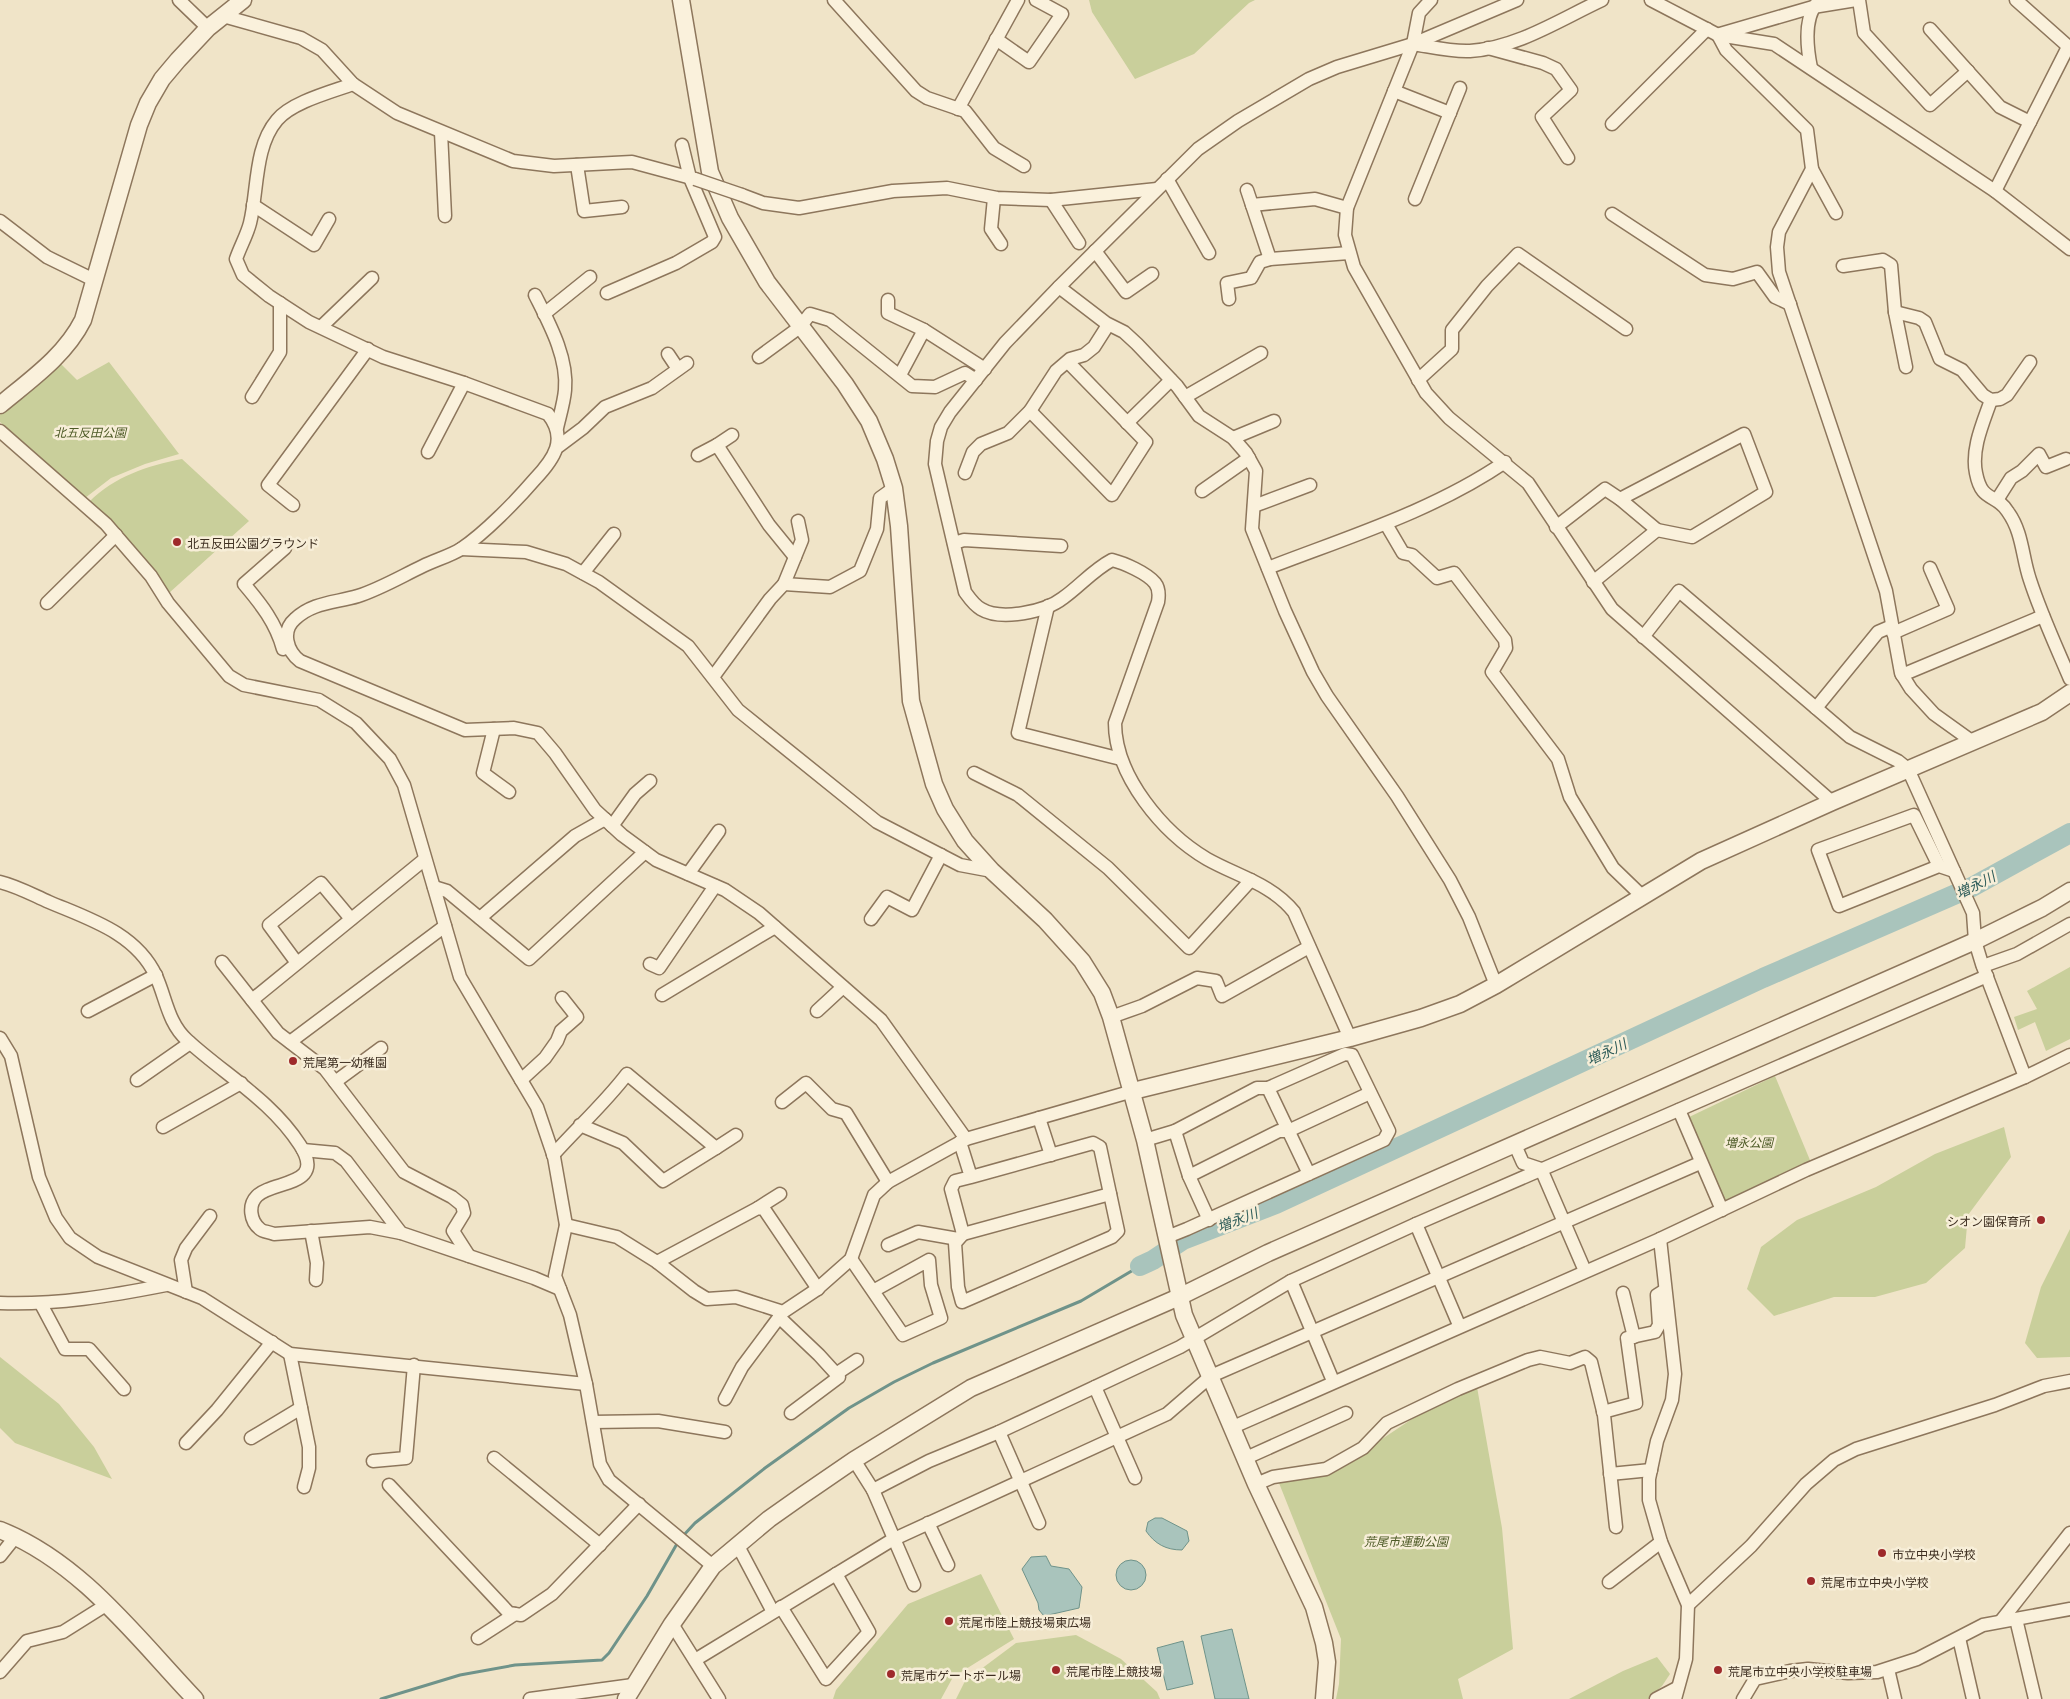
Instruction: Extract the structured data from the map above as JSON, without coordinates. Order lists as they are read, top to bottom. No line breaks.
{"water":["増永川"],"parks":["北五反田公園","増永公園","荒尾市運動公園"],"places":["北五反田公園グラウンド","荒尾第一幼稚園","シオン園保育所","市立中央小学校","荒尾市立中央小学校","荒尾市陸上競技場東広場","荒尾市陸上競技場","荒尾市立中央小学校駐車場","荒尾市ゲートボール場"]}
